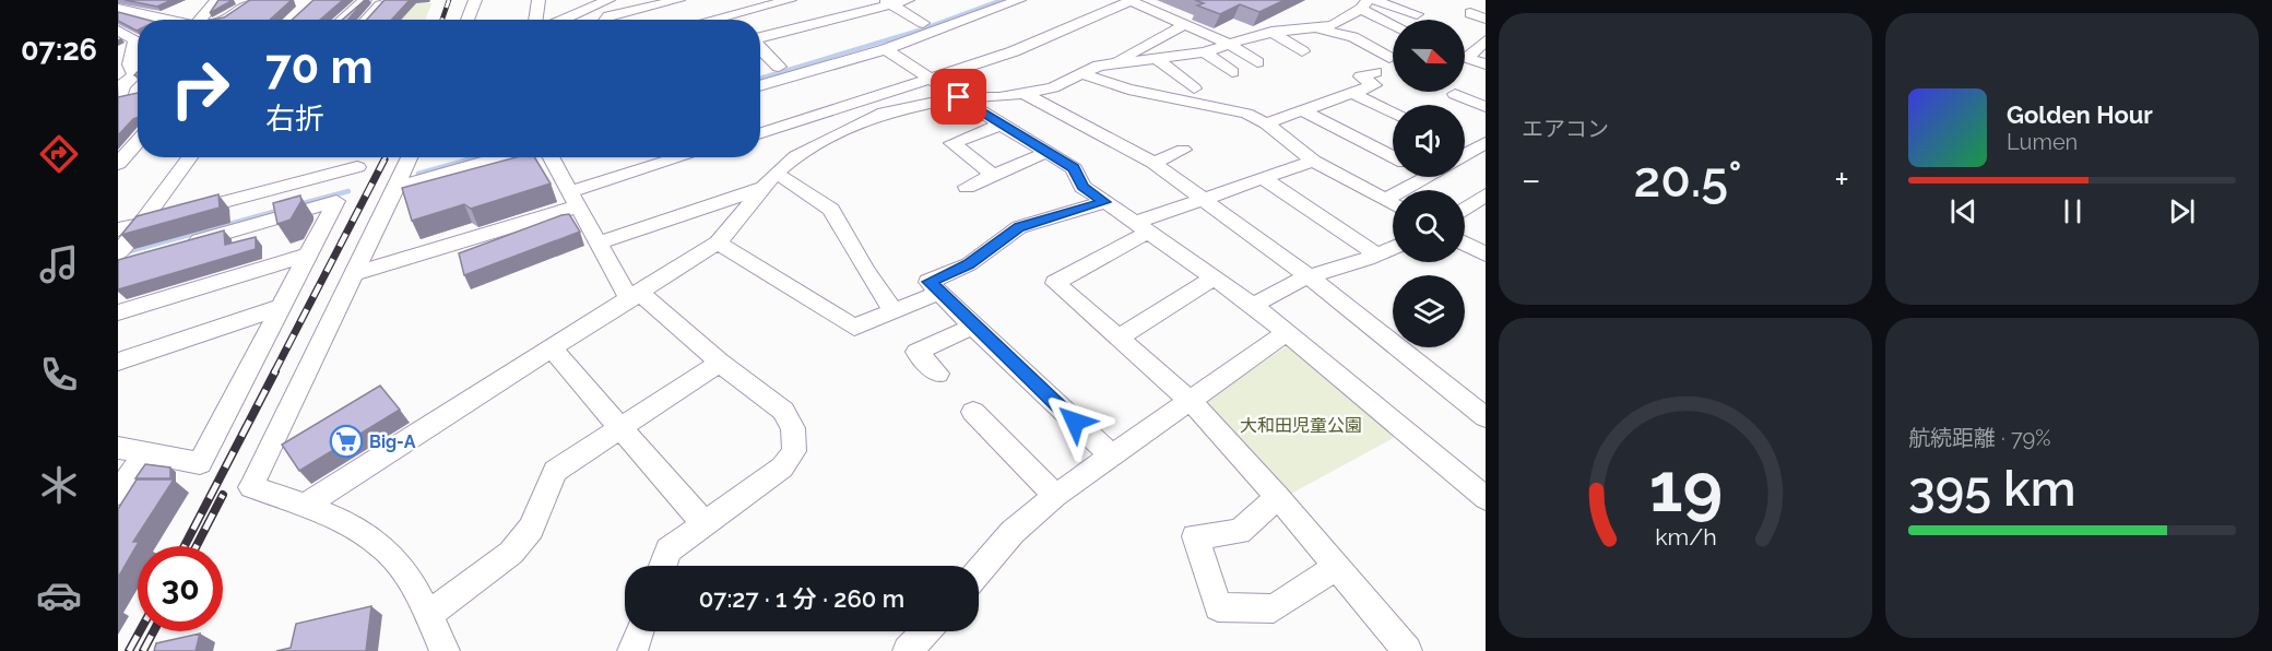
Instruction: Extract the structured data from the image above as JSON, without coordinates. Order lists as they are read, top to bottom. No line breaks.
{"parks":["大和田児童公園"],"places":{"supermarket":["Big-A"]},"north":"right","page":{"tabs":"07:26","tile":["エアコン",["航続距離 · 79%","395 km"]],"turn":["70 m","右折"],"song":["Golden Hour","Lumen"],"heat":["−","20.5°","+"],"limit":"30","trip":"07:27 · 1 分 · 260 m","gauge":["19","km/h"]}}
